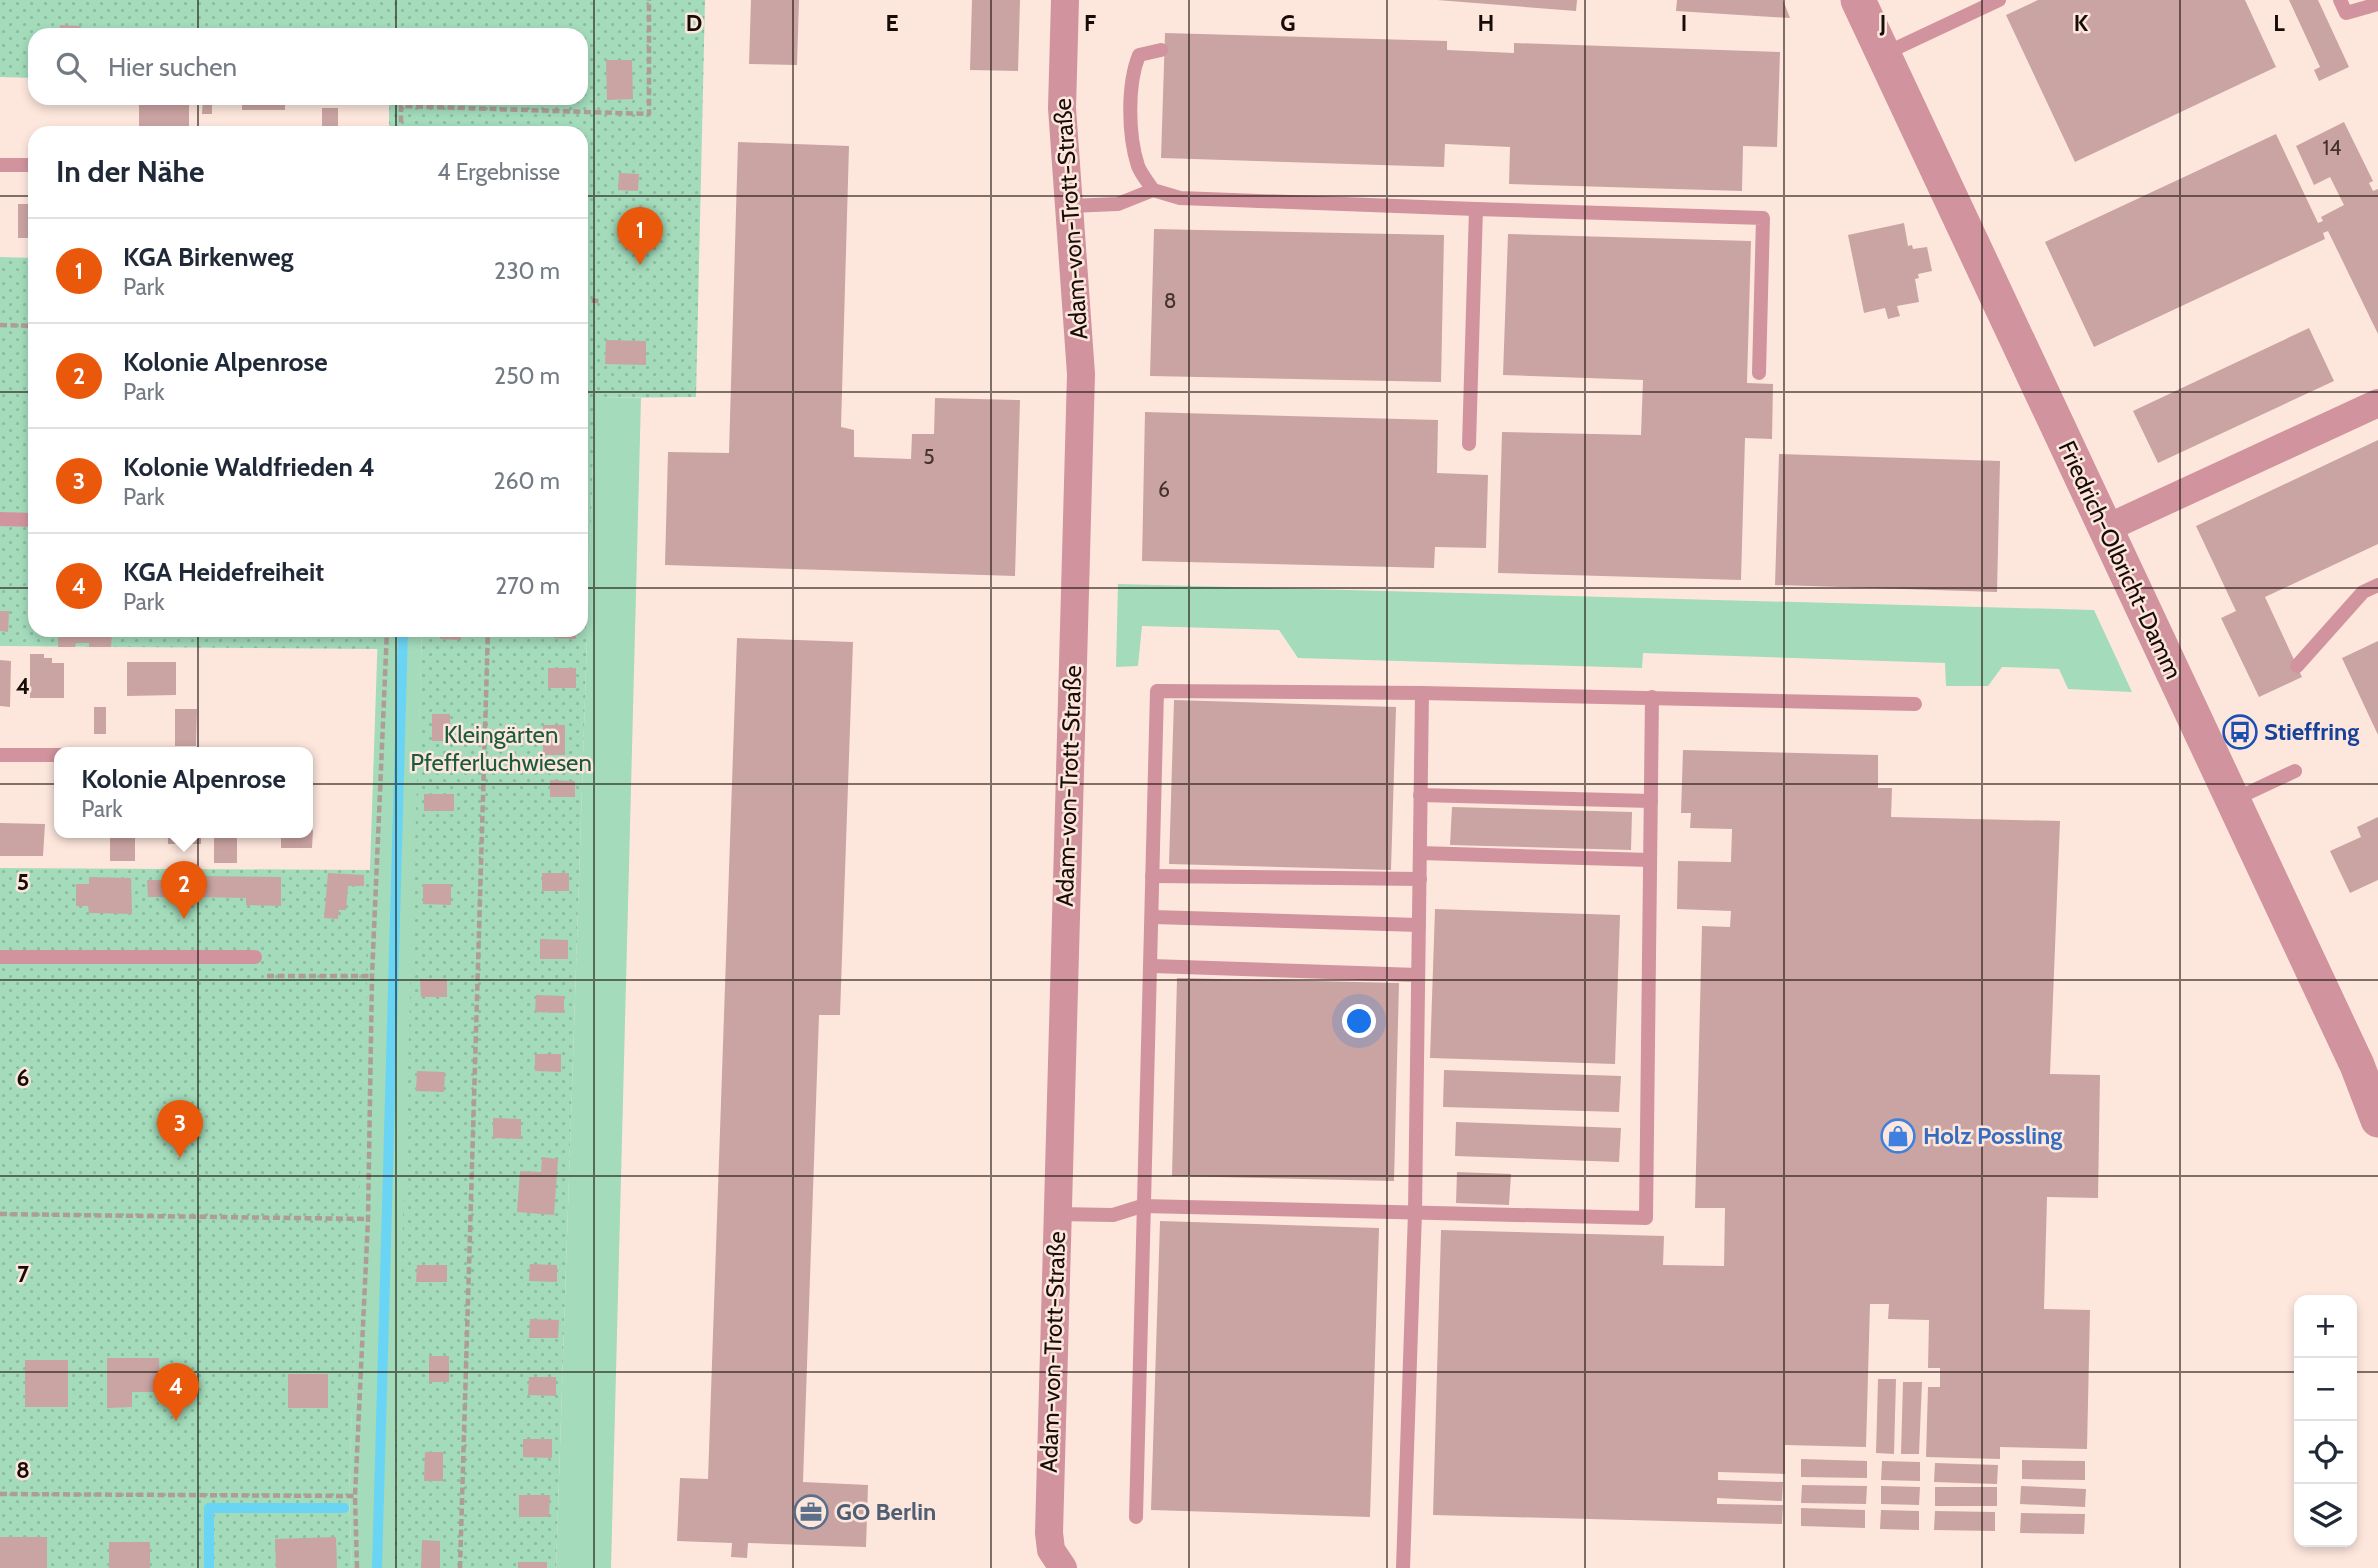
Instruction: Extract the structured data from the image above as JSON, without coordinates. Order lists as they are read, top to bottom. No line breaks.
{"streets":{"street":["Adam-von-Trott-Straße","Friedrich-Olbricht-Damm"]},"parks":["Kleingärten Pfefferluchwiesen"],"places":{"bus stop":["Stieffring"],"shop":["Holz Possling"],"office":["GO Berlin"]},"house_numbers":["14","8","5","6"],"page":{"search":"Hier suchen","heading":["In der Nähe","4 Ergebnisse"],"pins":["1","2","3","4"],"list":[{"mark":"1","name":"KGA Birkenweg","note":"Park","value":"230 m"},{"mark":"2","name":"Kolonie Alpenrose","note":"Park","value":"250 m"},{"mark":"3","name":"Kolonie Waldfrieden 4","note":"Park","value":"260 m"},{"mark":"4","name":"KGA Heidefreiheit","note":"Park","value":"270 m"}],"popup":["Kolonie Alpenrose","Park"],"map_buttons":["+","−"]},"grid":{"columns":["D","E","F","G","H","I","J","K","L"],"rows":["4","5","6","7","8"]}}
